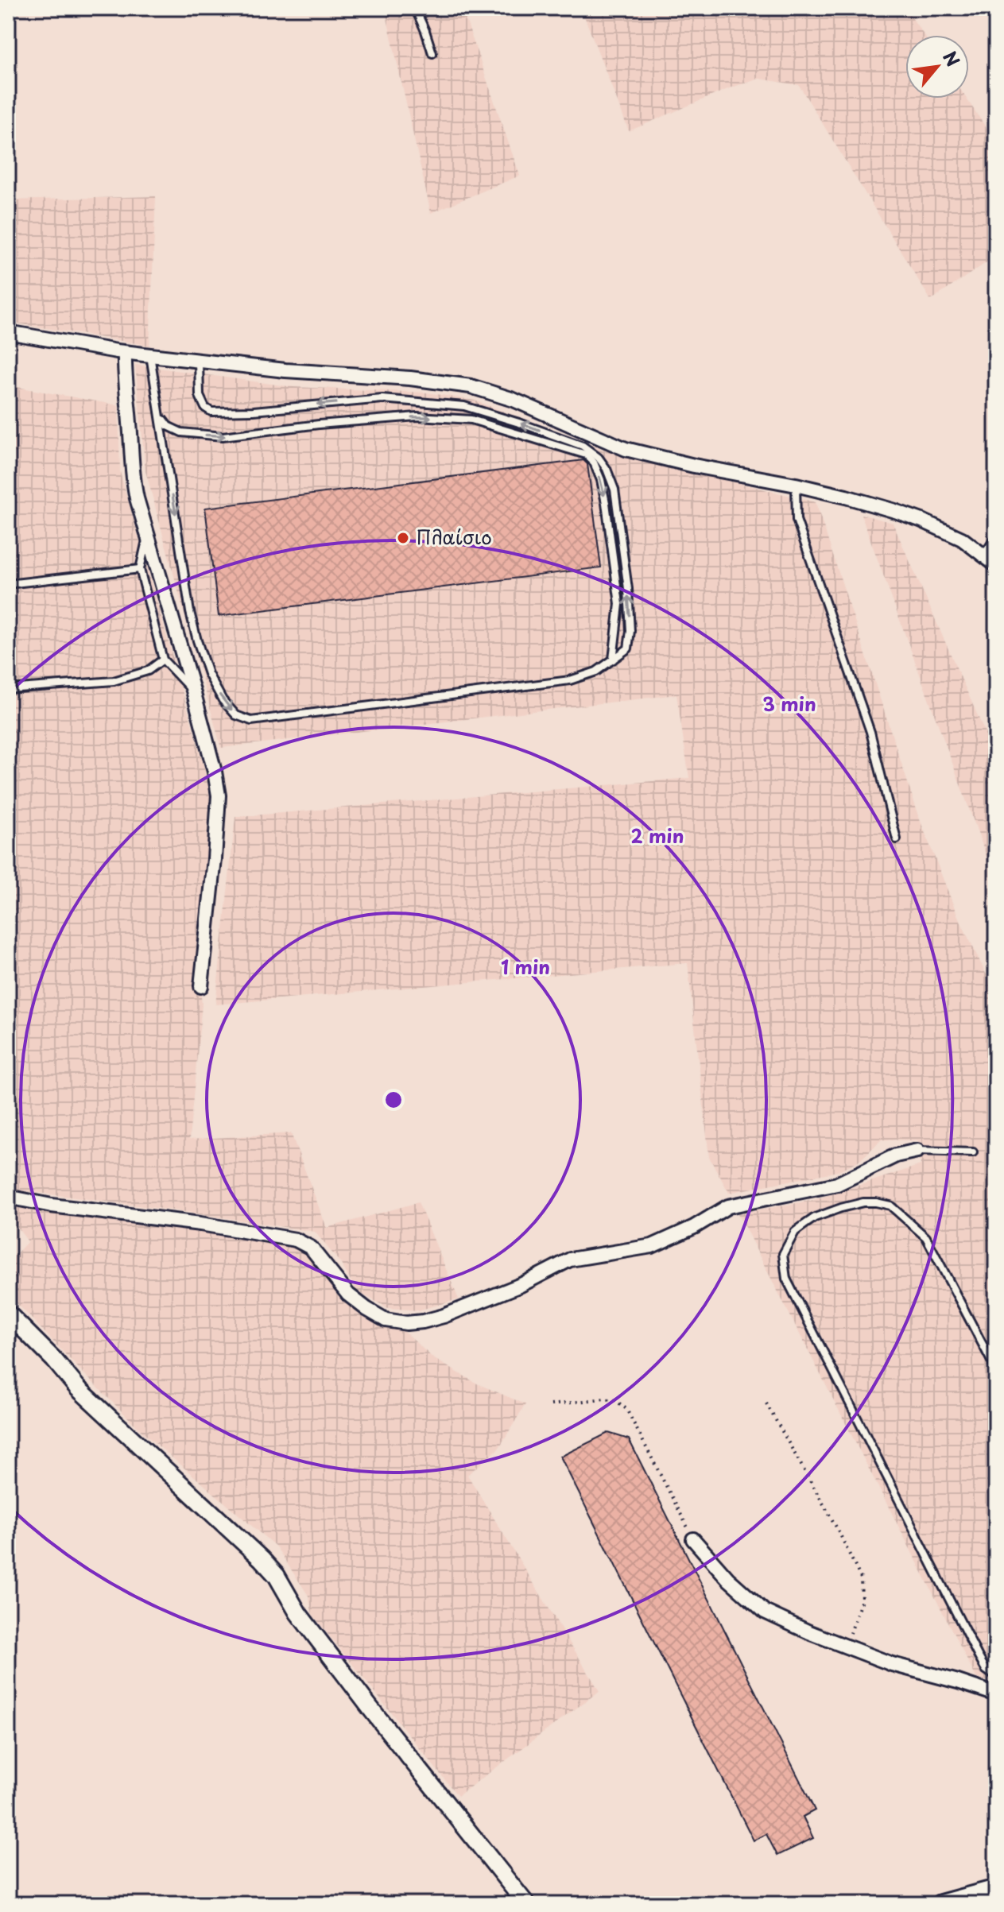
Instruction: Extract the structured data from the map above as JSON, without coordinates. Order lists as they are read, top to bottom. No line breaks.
{"places":["Πλαίσιο"],"north":"top right","rings":["3 min","2 min","1 min"]}
